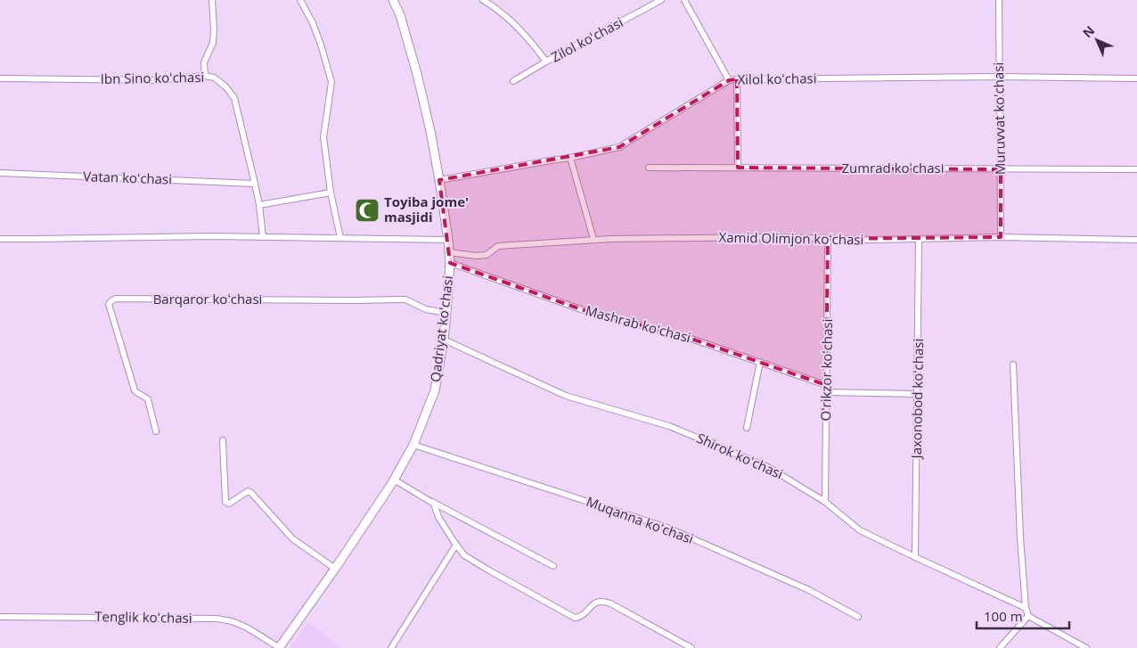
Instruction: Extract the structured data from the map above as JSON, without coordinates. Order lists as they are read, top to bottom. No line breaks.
{"streets":{"street":["Zilol koʻchasi","Ibn Sino koʻchasi","Xilol koʻchasi","Muruvvat ko'chasi","Zumrad koʻchasi","Vatan koʻchasi","Xamid Olimjon koʻchasi","Barqaror koʻchasi","Mashrab koʻchasi","Qadriyat ko'chasi","Oʻrikzor koʻchasi","Jaxonobod koʻchasi","Shirok koʻchasi","Muqanna koʻchasi","Tenglik koʻchasi"]},"crossings":[["Ibn Sino koʻchasi","Vatan koʻchasi"],["Xilol koʻchasi","Muruvvat ko'chasi"],["Xilol koʻchasi","Qadriyat ko'chasi"],["Muruvvat ko'chasi","Zumrad koʻchasi"],["Muruvvat ko'chasi","Xamid Olimjon koʻchasi"],["Xamid Olimjon koʻchasi","Qadriyat ko'chasi"],["Xamid Olimjon koʻchasi","Oʻrikzor koʻchasi"],["Xamid Olimjon koʻchasi","Jaxonobod koʻchasi"],["Barqaror koʻchasi","Qadriyat ko'chasi"],["Mashrab koʻchasi","Qadriyat ko'chasi"],["Mashrab koʻchasi","Oʻrikzor koʻchasi"],["Qadriyat ko'chasi","Shirok koʻchasi"],["Qadriyat ko'chasi","Muqanna koʻchasi"],["Qadriyat ko'chasi","Tenglik koʻchasi"],["Oʻrikzor koʻchasi","Shirok koʻchasi"],["Jaxonobod koʻchasi","Shirok koʻchasi"]],"places":{"mosque":["Toyiba jome' masjidi"]},"scale_bar":"100 m","north":"top left"}
